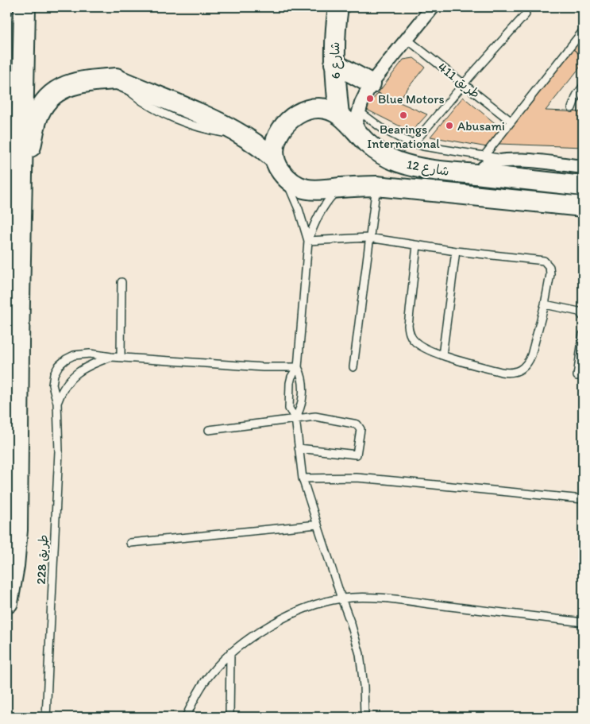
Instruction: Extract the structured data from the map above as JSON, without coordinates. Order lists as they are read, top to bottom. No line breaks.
{"streets":{"street":["شارع 6","شارع 12"],"lane":["طريق 411","طريق 228"]},"crossings":[["شارع 6","شارع 12"]],"places":["Blue Motors","Bearings International","Abusami"]}
